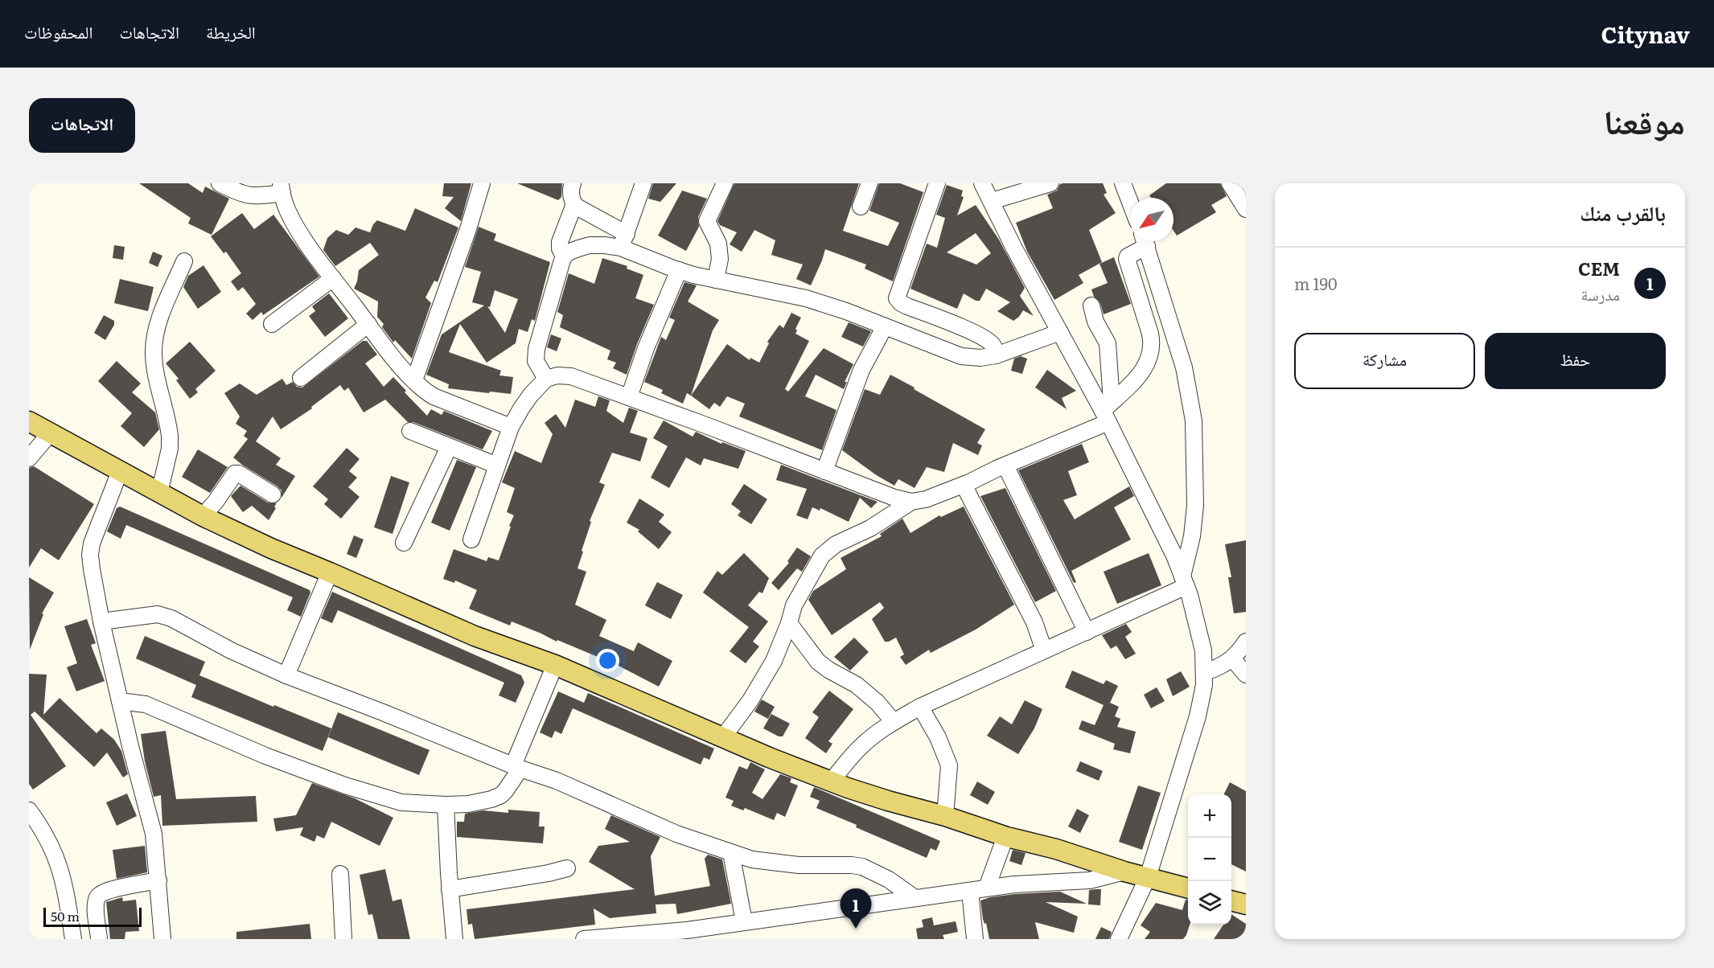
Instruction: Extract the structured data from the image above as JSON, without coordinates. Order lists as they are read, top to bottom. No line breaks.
{"scale_bar":"50 m","north":"bottom left","page":{"header":"Citynav","nav":["الخريطة","الاتجاهات","المحفوظات"],"title":"موقعنا","buttons":["الاتجاهات",["حفظ","مشاركة"]],"heading":"بالقرب منك","list":[{"mark":"1","name":"CEM","note":"مدرسة","value":"190 m"}],"map_buttons":["+","−"],"pins":"1","scale":"50 m"}}
